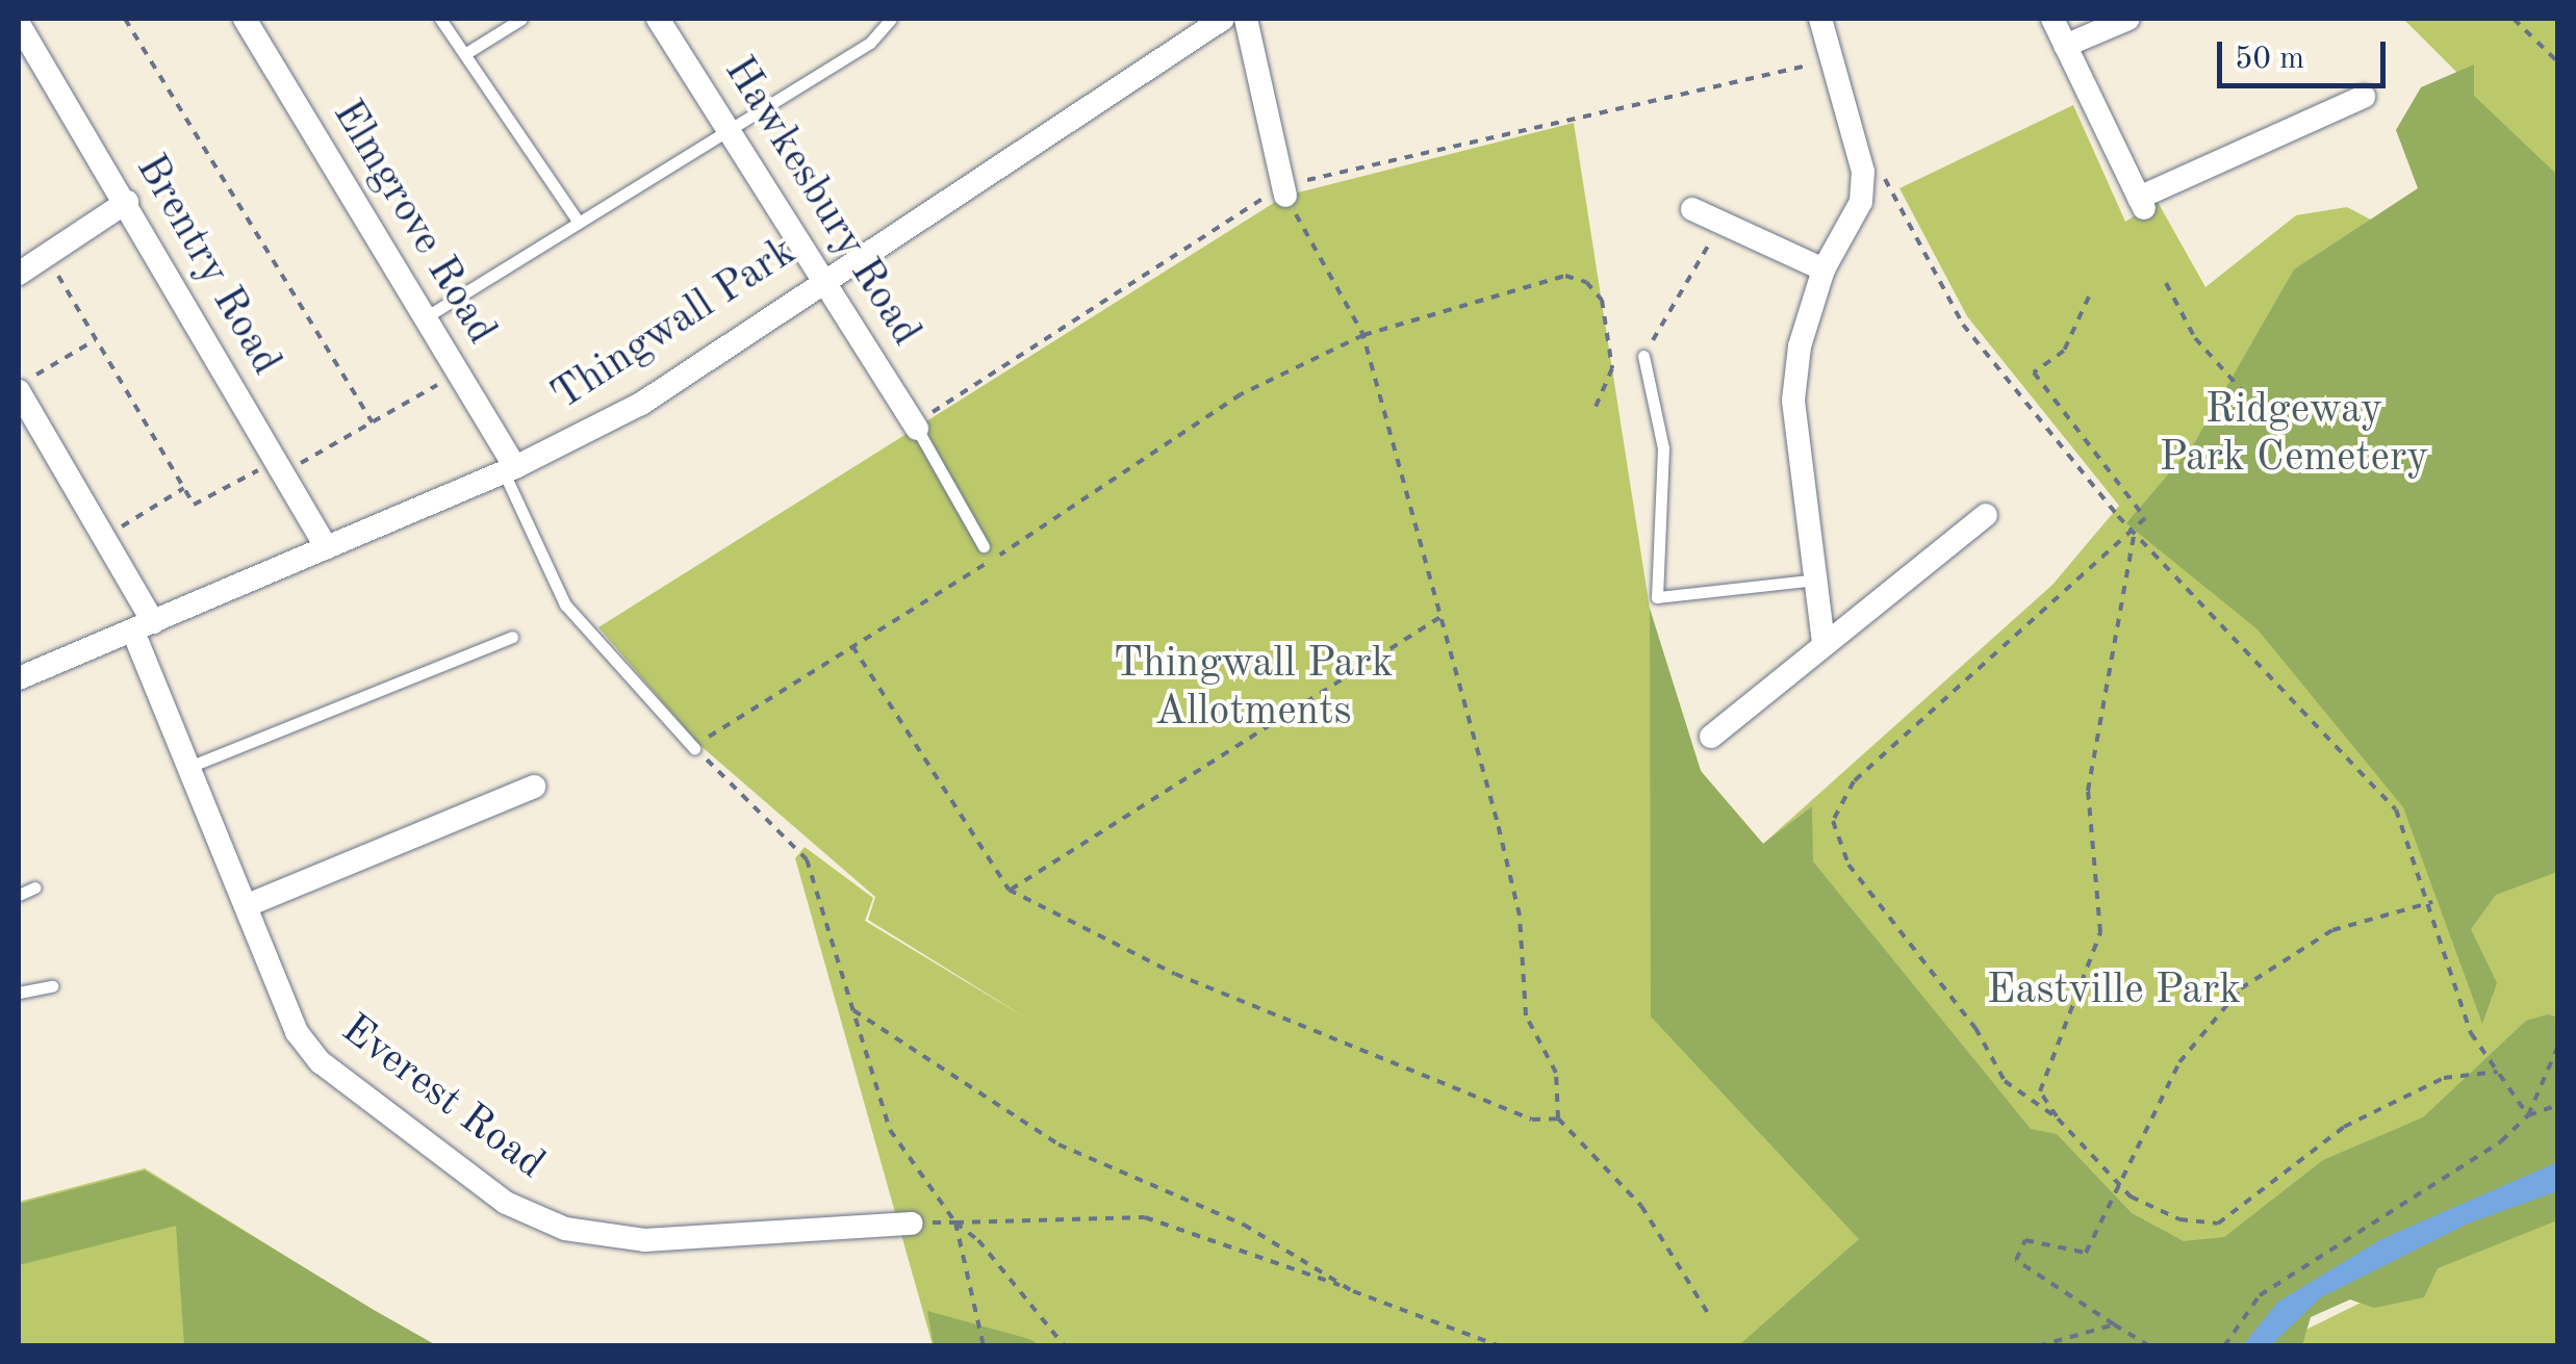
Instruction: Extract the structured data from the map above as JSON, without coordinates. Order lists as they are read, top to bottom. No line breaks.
{"streets":{"street":["Hawkesbury Road","Elmgrove Road","Brentry Road","Thingwall Park","Everest Road"]},"crossings":[["Hawkesbury Road","Thingwall Park"],["Elmgrove Road","Thingwall Park"],["Brentry Road","Thingwall Park"],["Thingwall Park","Everest Road"]],"parks":["Ridgeway Park Cemetery","Thingwall Park Allotments","Eastville Park"],"scale_bar":"50 m"}
